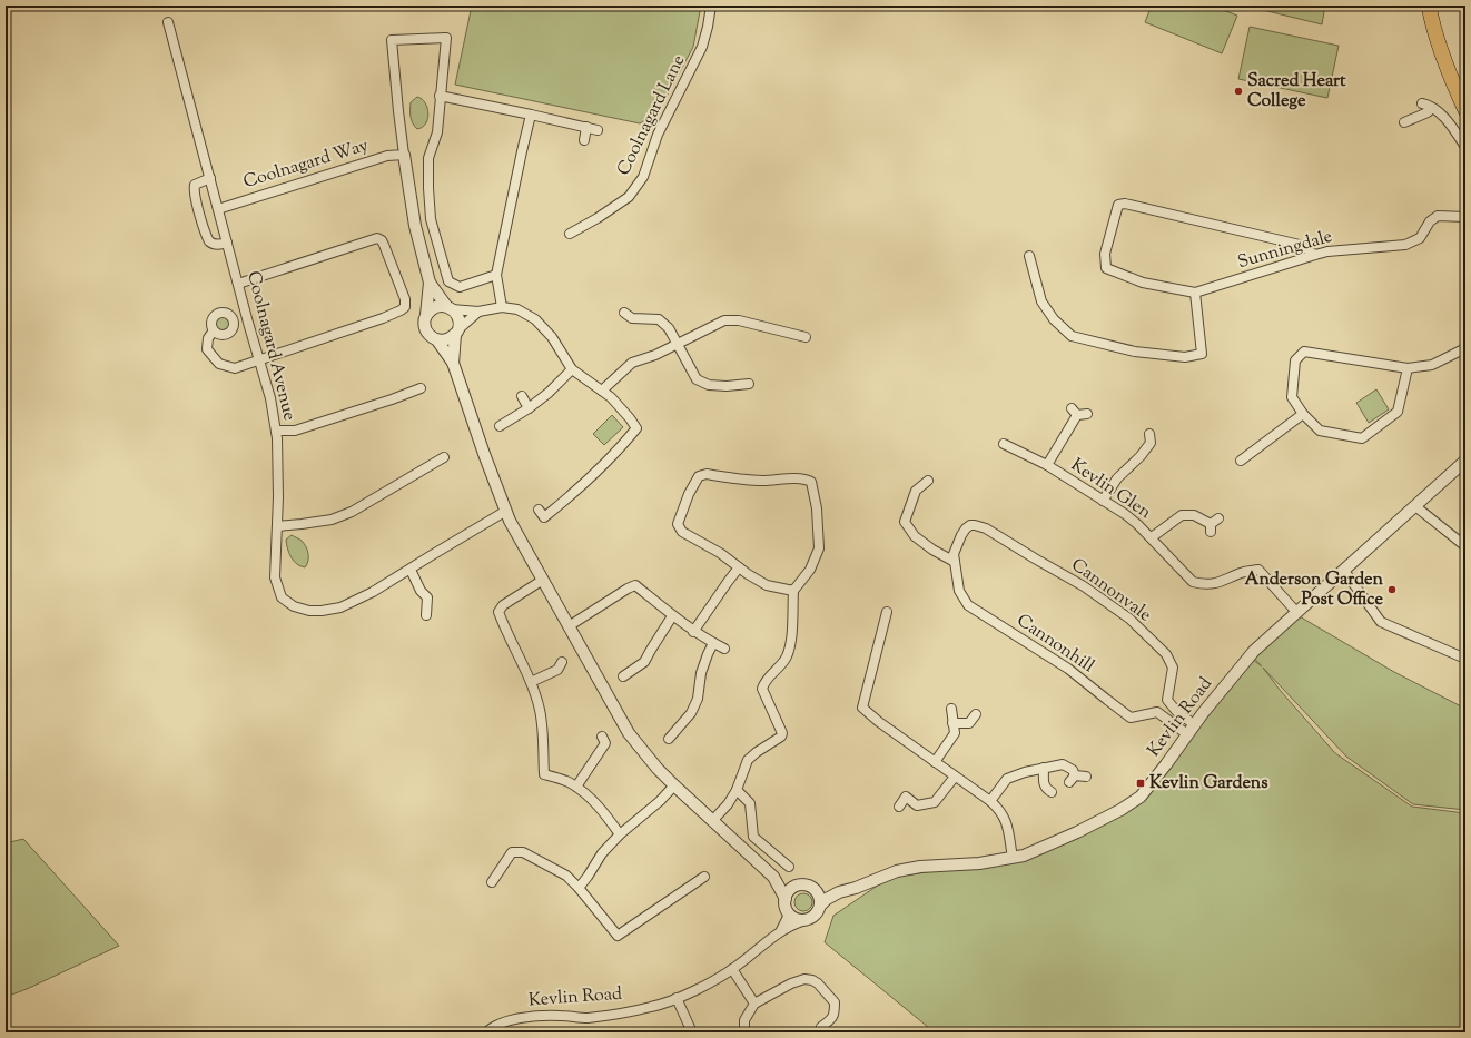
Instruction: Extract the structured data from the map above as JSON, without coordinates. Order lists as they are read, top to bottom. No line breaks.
{"streets":{"street":["Coolnagard Lane","Coolnagard Way","Sunningdale","Coolnagard Avenue","Kevlin Glen","Cannonvale","Cannonhill","Kevlin Road"]},"crossings":[["Coolnagard Way","Coolnagard Avenue"],["Kevlin Glen","Kevlin Road"],["Cannonvale","Cannonhill"],["Cannonvale","Kevlin Road"],["Cannonhill","Kevlin Road"]],"places":{"other":["Sacred Heart College","Anderson Garden Post Office"],"transit":["Kevlin Gardens"]}}
